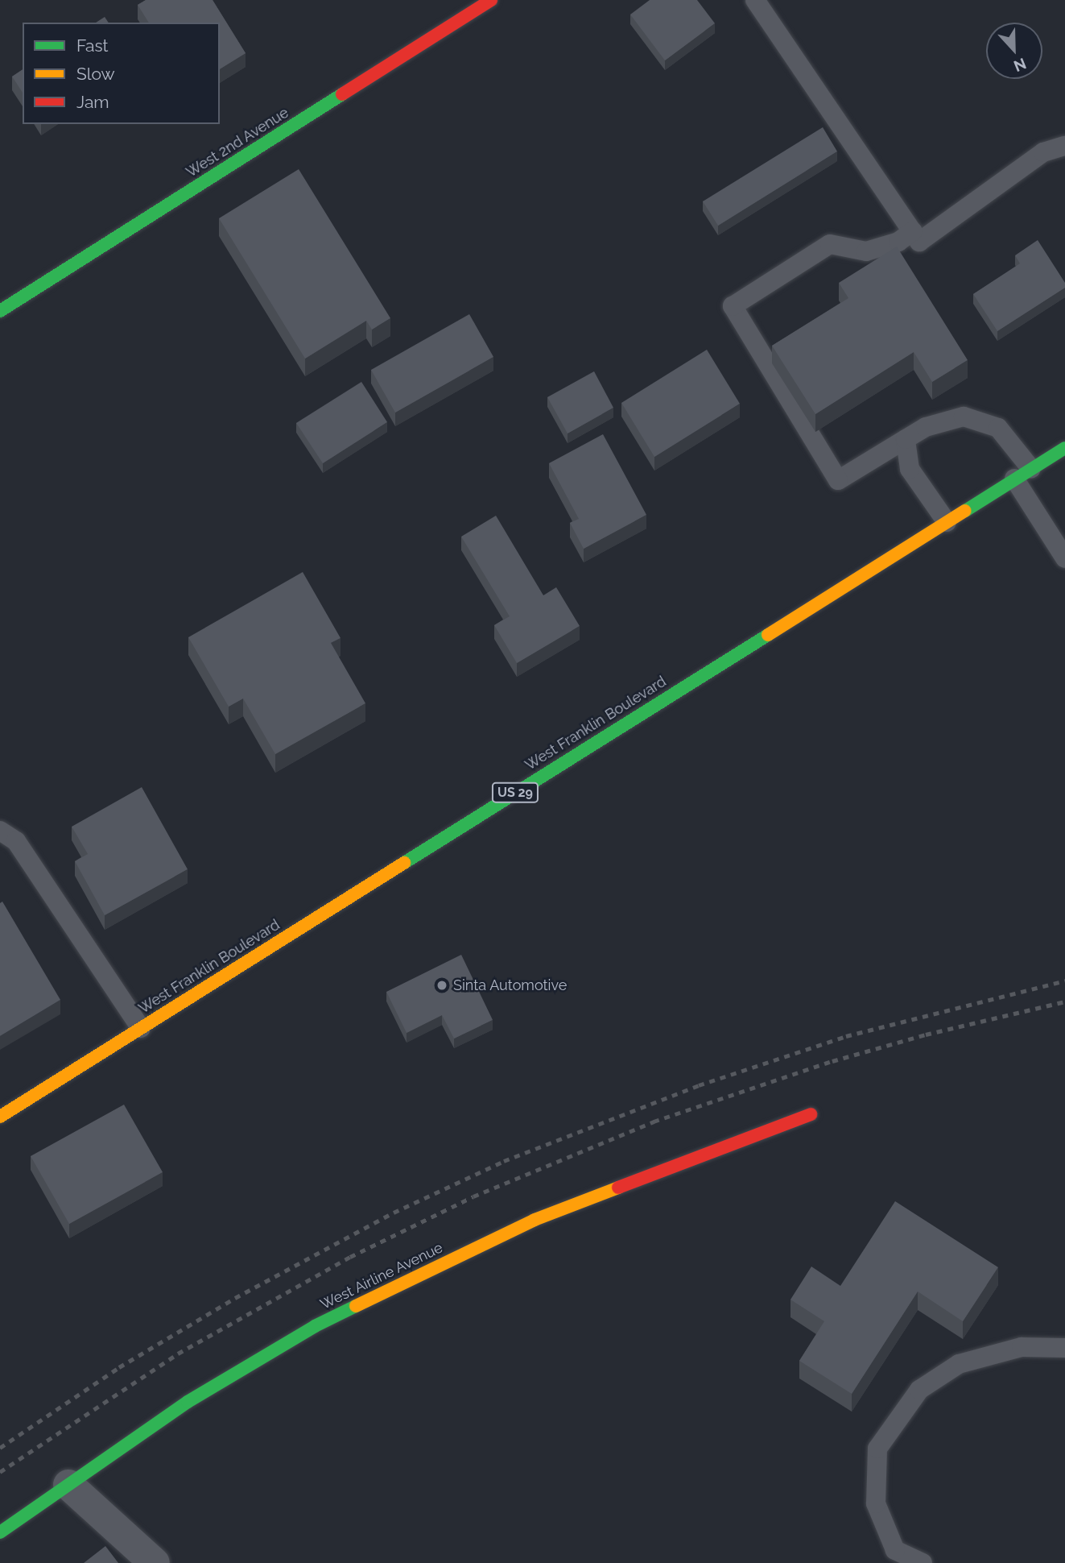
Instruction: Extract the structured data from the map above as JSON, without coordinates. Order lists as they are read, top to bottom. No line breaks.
{"streets":{"street":["West 2nd Avenue","West Franklin Boulevard","US 29","West Airline Avenue"]},"places":["Sinta Automotive"],"legend":["Fast","Slow","Jam"],"north":"bottom"}
